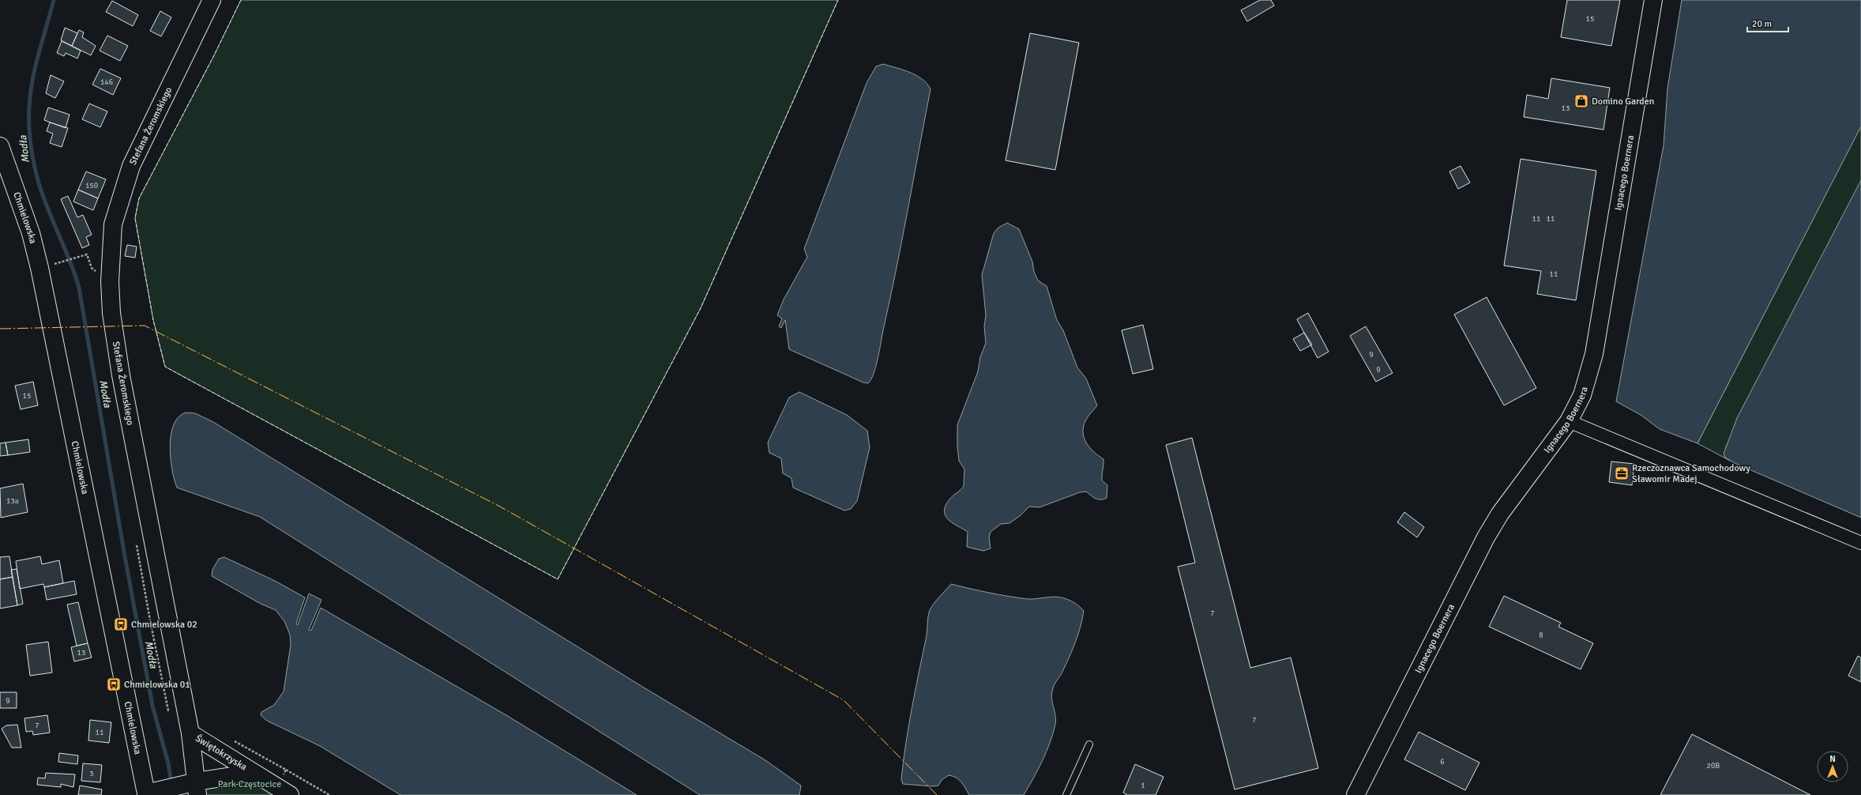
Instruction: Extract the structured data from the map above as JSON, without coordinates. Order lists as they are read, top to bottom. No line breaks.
{"streets":{"street":["Stefana Żeromskiego","Ignacego Boernera","Chmielowska","Świętokrzyska"]},"crossings":[["Stefana Żeromskiego","Świętokrzyska"],["Chmielowska","Świętokrzyska"]],"water":["Modła"],"parks":["Park Częstocice"],"places":{"shop":["Domino Garden"],"office":["Rzeczoznawca Samochodowy Sławomir Madej"],"bus stop":["Chmielowska 02","Chmielowska 01"]},"house_numbers":["15","146","13","150","11","11","11","9","9","15","13a","7","8","13","9","7","7","11","6","20B","3","1"],"scale_bar":"20 m","north":"top"}
